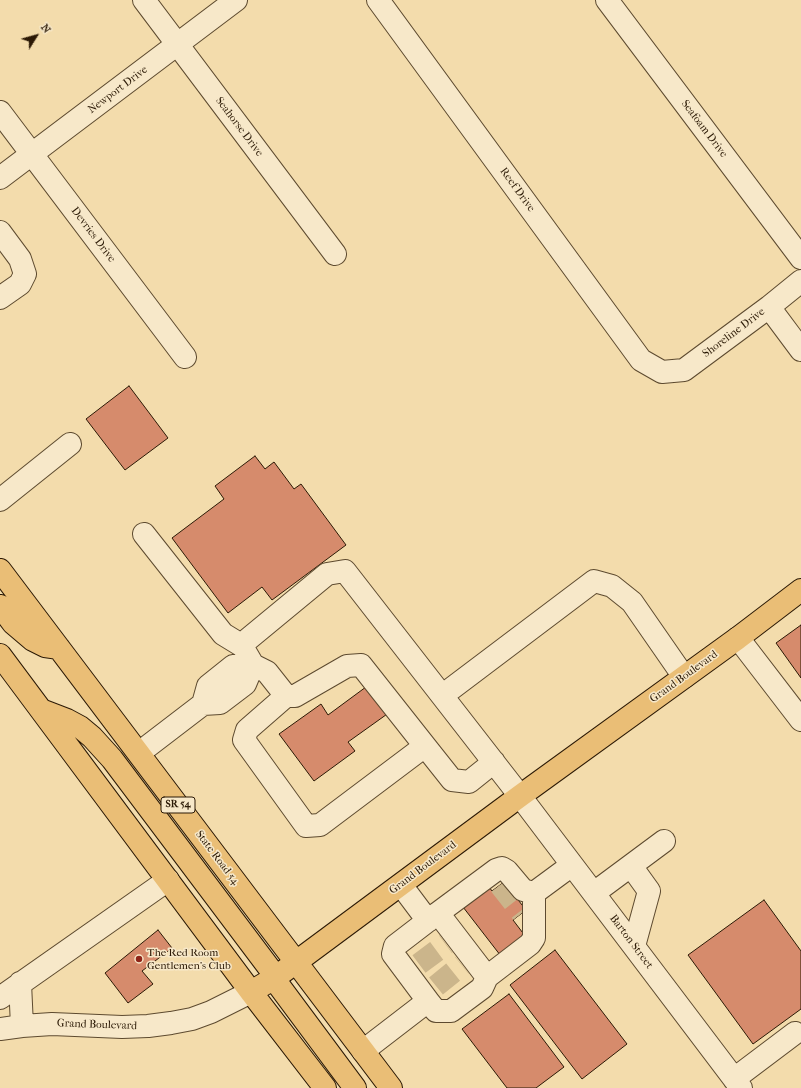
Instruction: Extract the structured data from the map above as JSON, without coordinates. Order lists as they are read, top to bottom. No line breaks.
{"streets":{"main road":["Grand Boulevard","SR 54","State Road 54"],"street":["Newport Drive","Seahorse Drive","Seafoam Drive","Reef Drive","Devries Drive","Shoreline Drive","Barton Street"]},"crossings":[["Newport Drive","Seahorse Drive"],["Newport Drive","Devries Drive"],["Reef Drive","Shoreline Drive"],["Grand Boulevard","State Road 54"],["Grand Boulevard","Barton Street"]],"places":["The Red Room Gentlemen's Club"],"north":"top right"}
